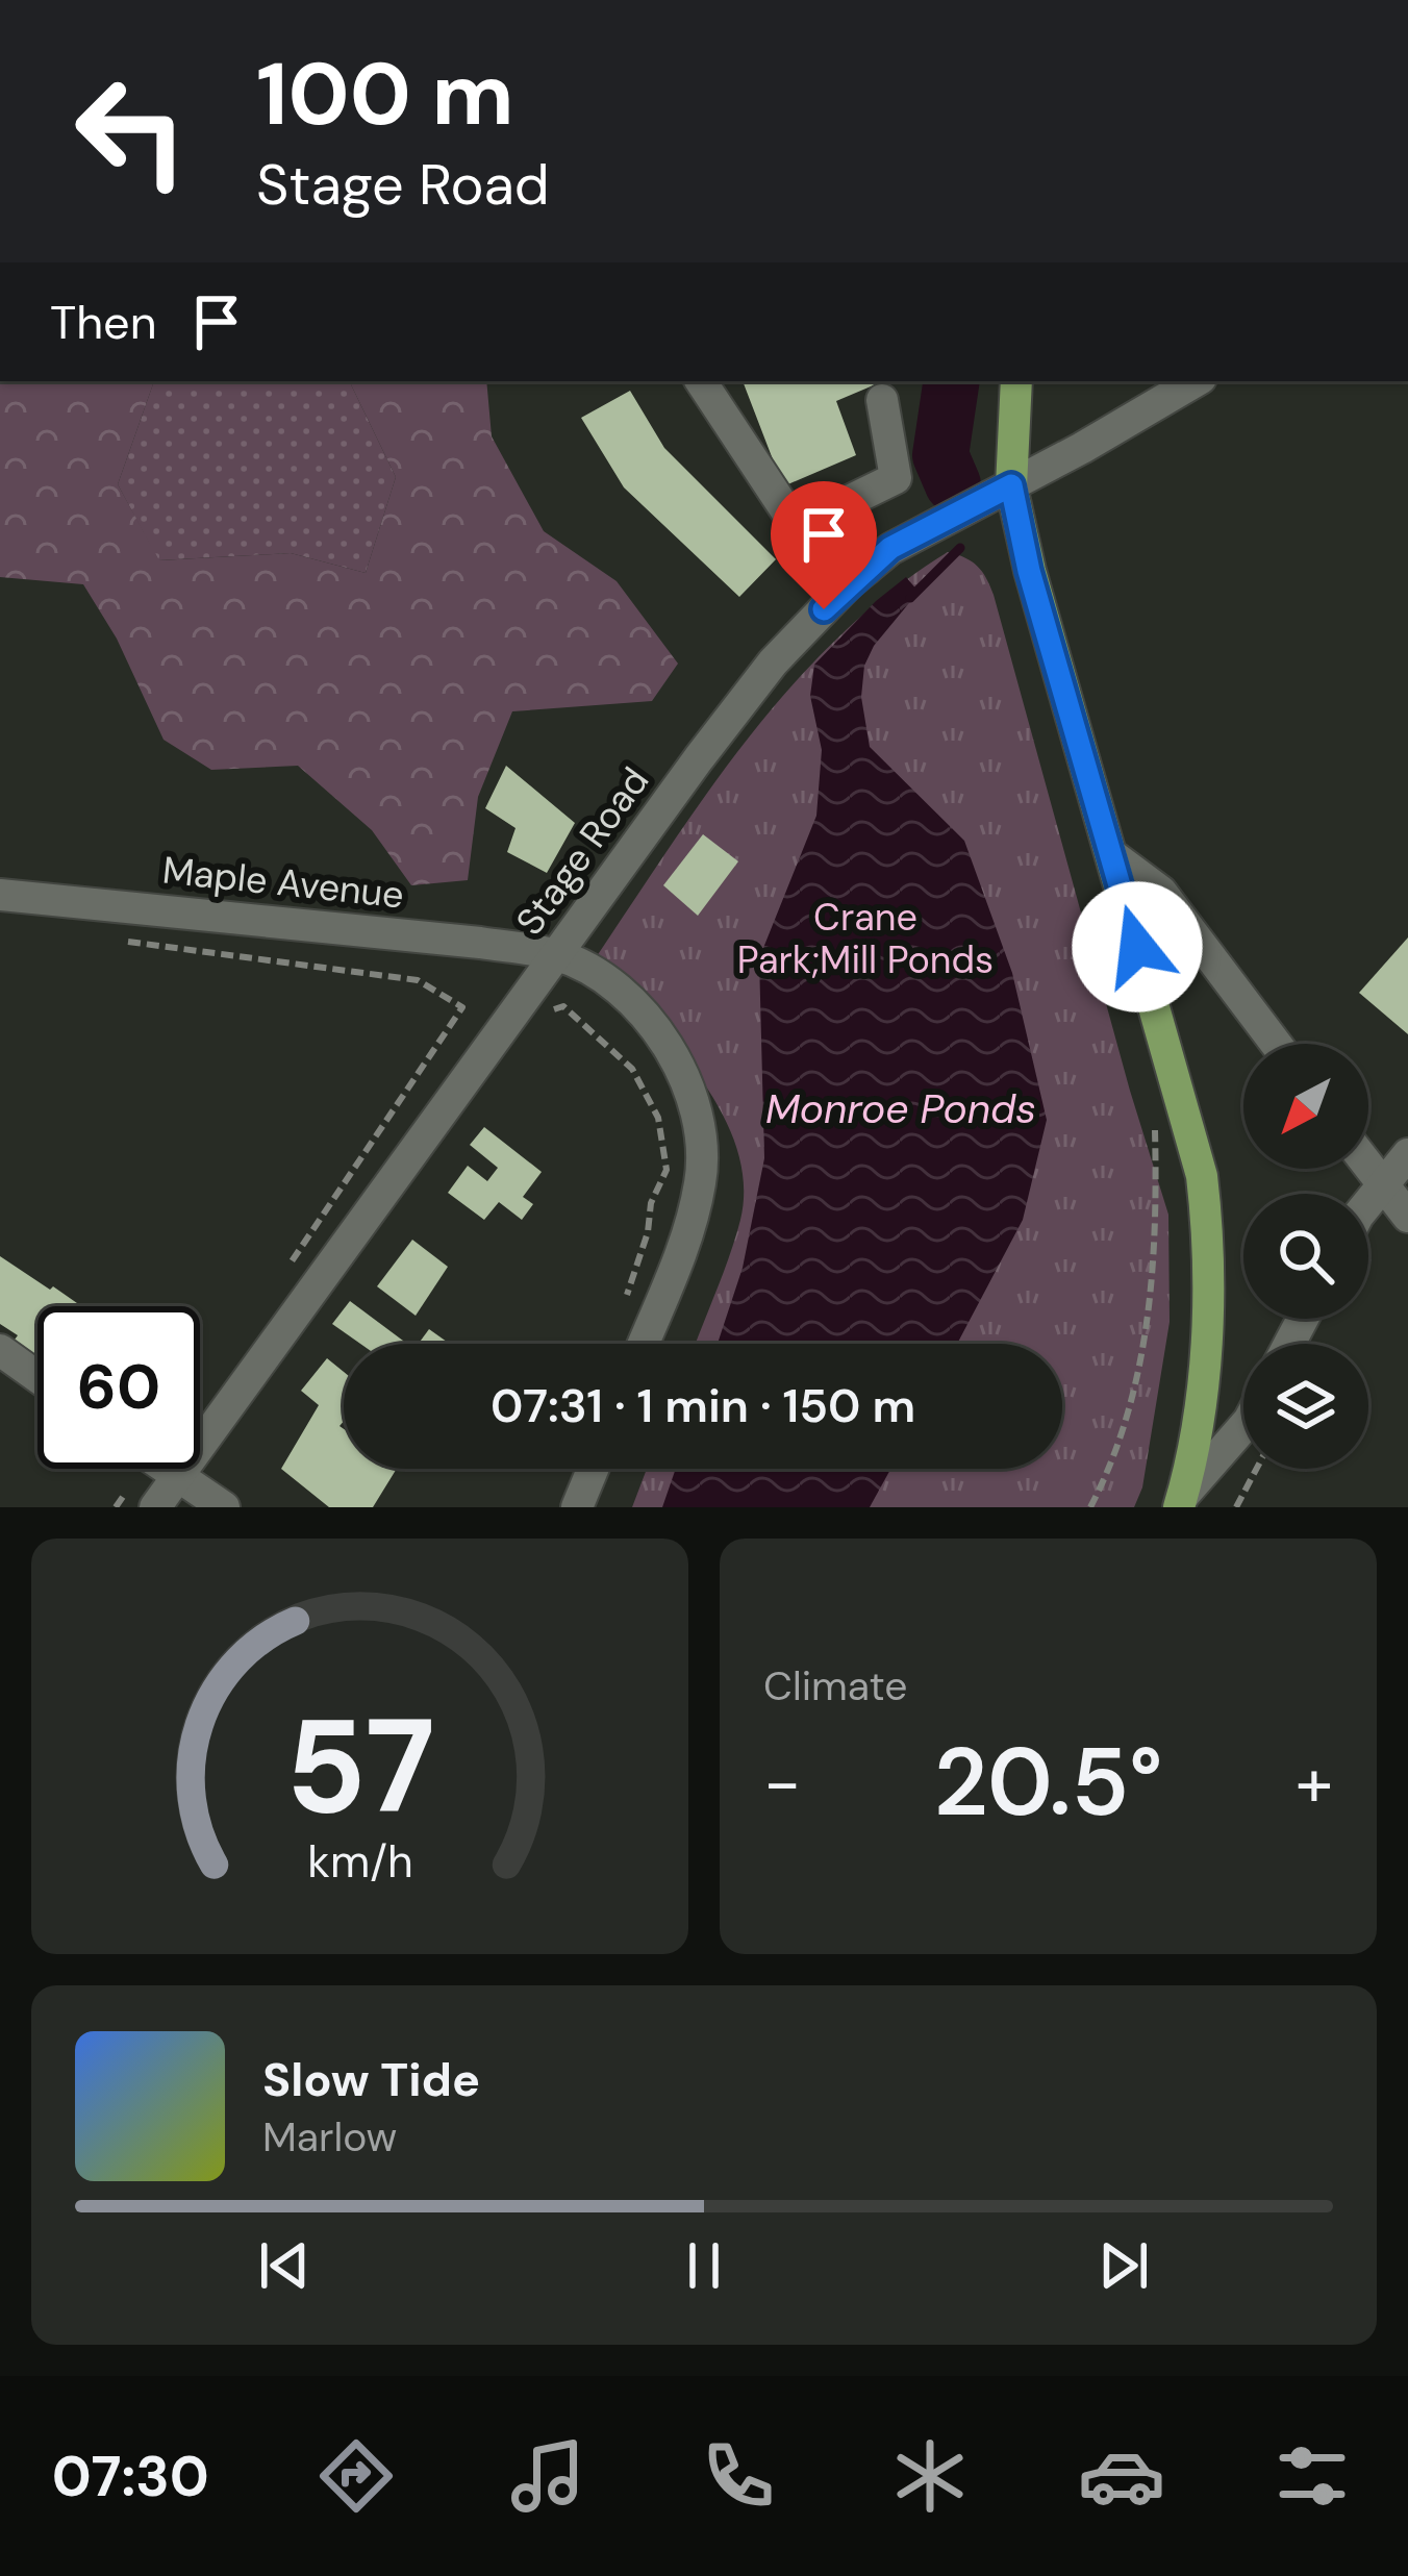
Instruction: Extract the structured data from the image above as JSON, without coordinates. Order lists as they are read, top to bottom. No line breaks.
{"streets":{"street":["Stage Road","Maple Avenue"]},"crossings":[["Stage Road","Maple Avenue"]],"water":["Monroe Ponds"],"parks":["Crane Park;Mill Ponds"],"north":"bottom left","page":{"turn":["100 m","Stage Road"],"then":"Then","limit":"60","trip":"07:31 · 1 min · 150 m","tile":"Climate","heat":["−","20.5°","+"],"song":["Slow Tide","Marlow"],"tabs":"07:30","gauge":["57","km/h"]}}
